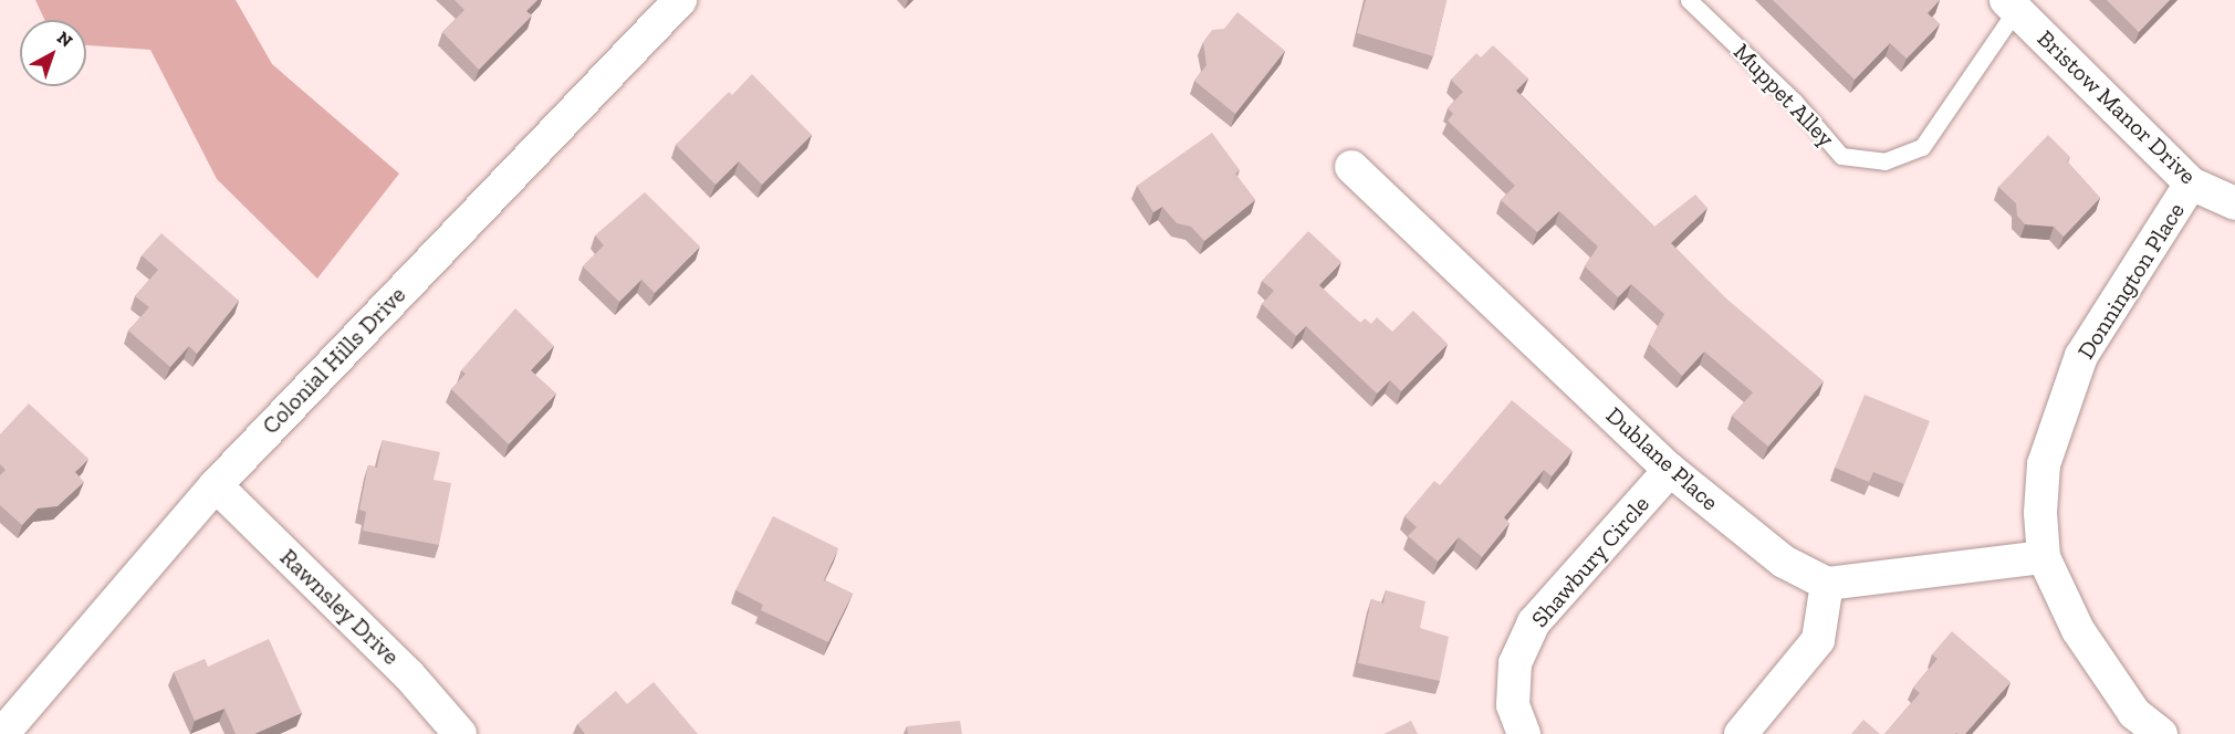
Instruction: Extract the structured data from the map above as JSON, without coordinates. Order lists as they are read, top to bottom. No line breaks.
{"streets":{"street":["Bristow Manor Drive","Donnington Place","Colonial Hills Drive","Dublane Place","Shawbury Circle","Rawnsley Drive"],"lane":["Muppet Alley"]},"crossings":[["Muppet Alley","Bristow Manor Drive"],["Bristow Manor Drive","Donnington Place"],["Colonial Hills Drive","Rawnsley Drive"],["Dublane Place","Shawbury Circle"]],"north":"top right"}
